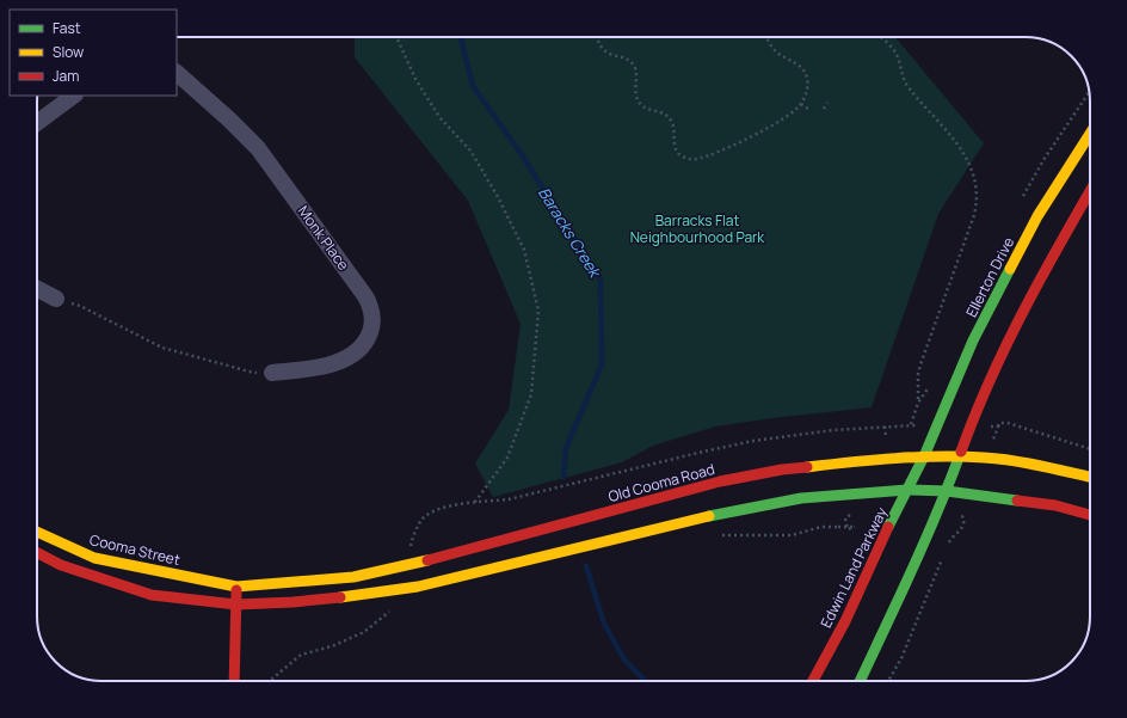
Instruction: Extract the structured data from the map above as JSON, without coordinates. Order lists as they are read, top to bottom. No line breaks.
{"streets":{"main road":["Ellerton Drive","Old Cooma Road","Cooma Street","Edwin Land Parkway"],"street":["Monk Place"]},"crossings":[["Ellerton Drive","Old Cooma Road"],["Ellerton Drive","Edwin Land Parkway"],["Old Cooma Road","Cooma Street"],["Old Cooma Road","Edwin Land Parkway"]],"water":["Baracks Creek"],"parks":["Barracks Flat Neighbourhood Park"],"legend":["Fast","Slow","Jam"]}
